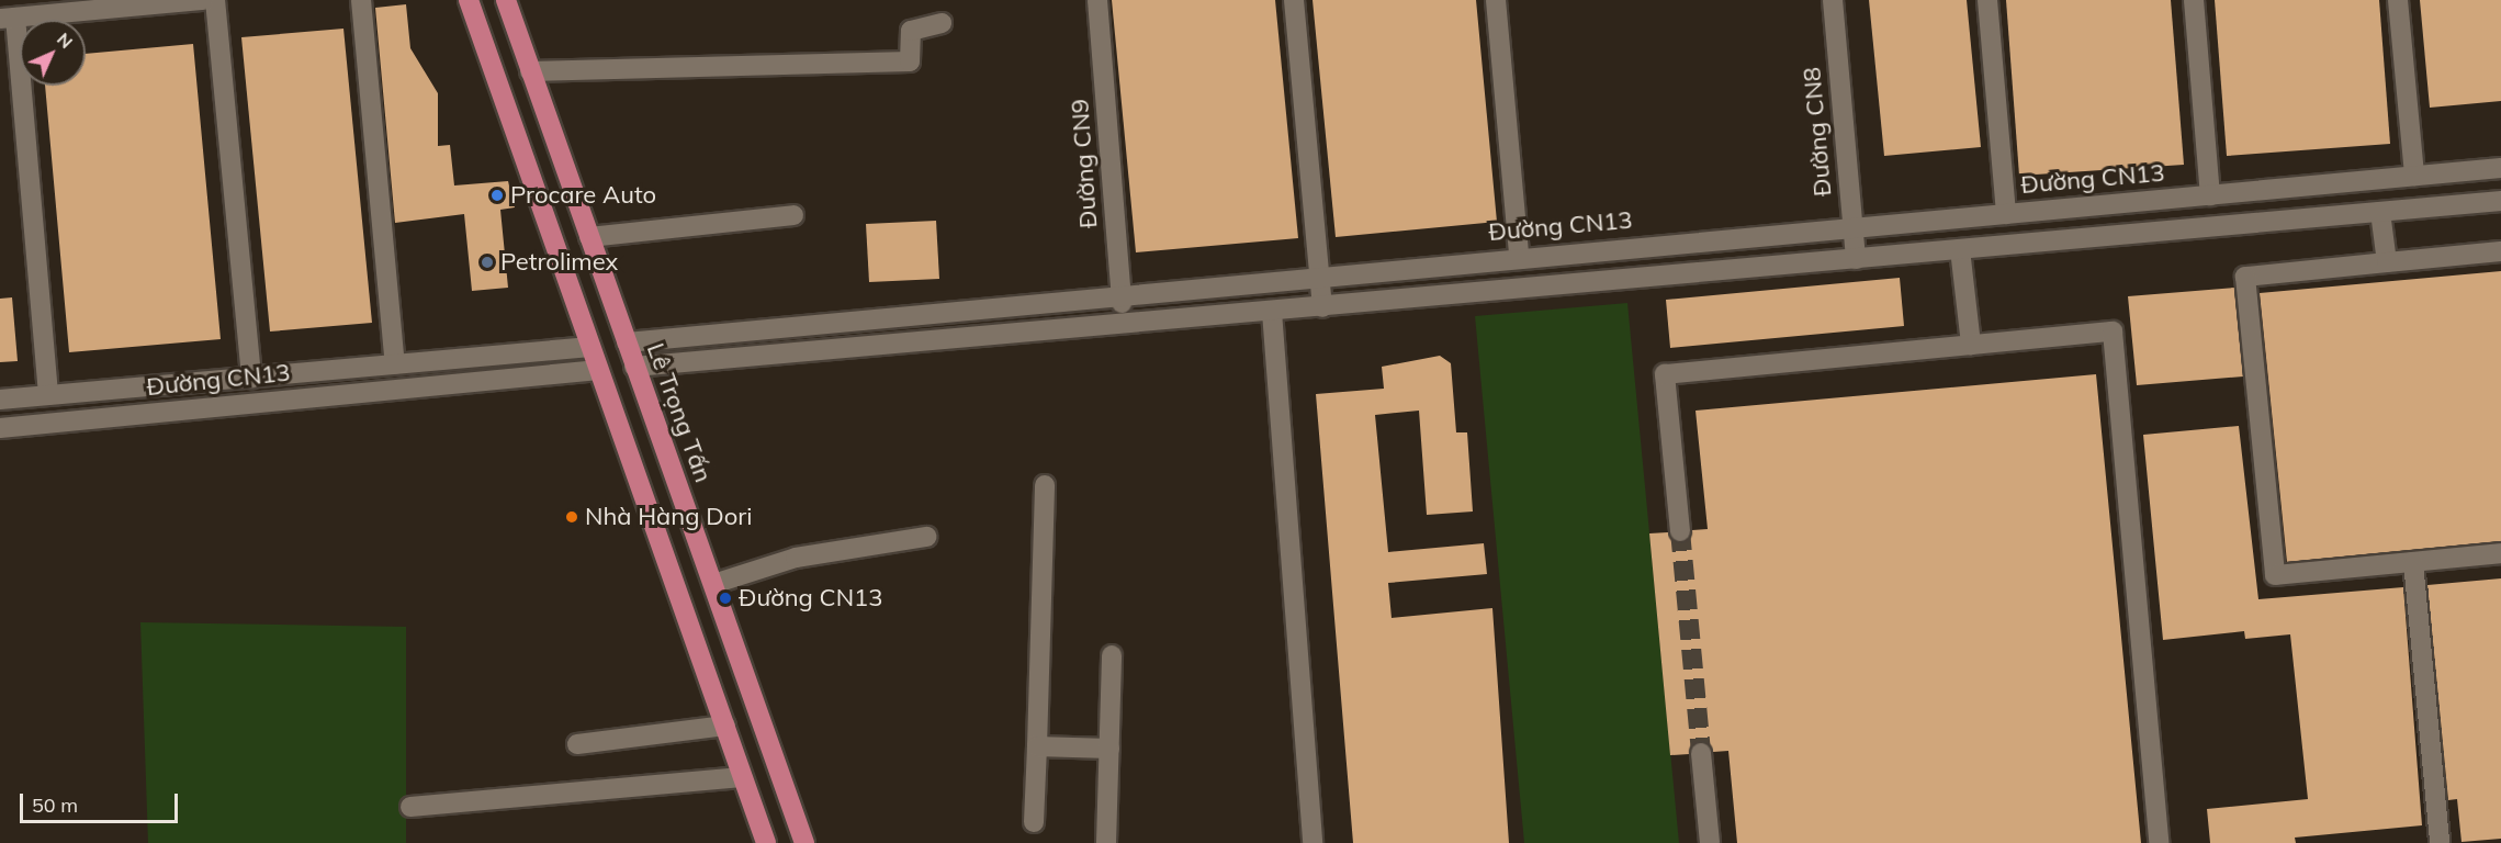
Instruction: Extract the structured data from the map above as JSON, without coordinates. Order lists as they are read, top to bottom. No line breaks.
{"streets":{"main road":["Lê Trọng Tấn"],"street":["Đường CN8","Đường CN9","Đường CN13"]},"crossings":[["Đường CN8","Đường CN13"],["Đường CN9","Đường CN13"],["Đường CN13","Lê Trọng Tấn"]],"places":["Procare Auto","Petrolimex","Nhà Hàng Dori","Đường CN13"],"scale_bar":"50 m","north":"top right"}
